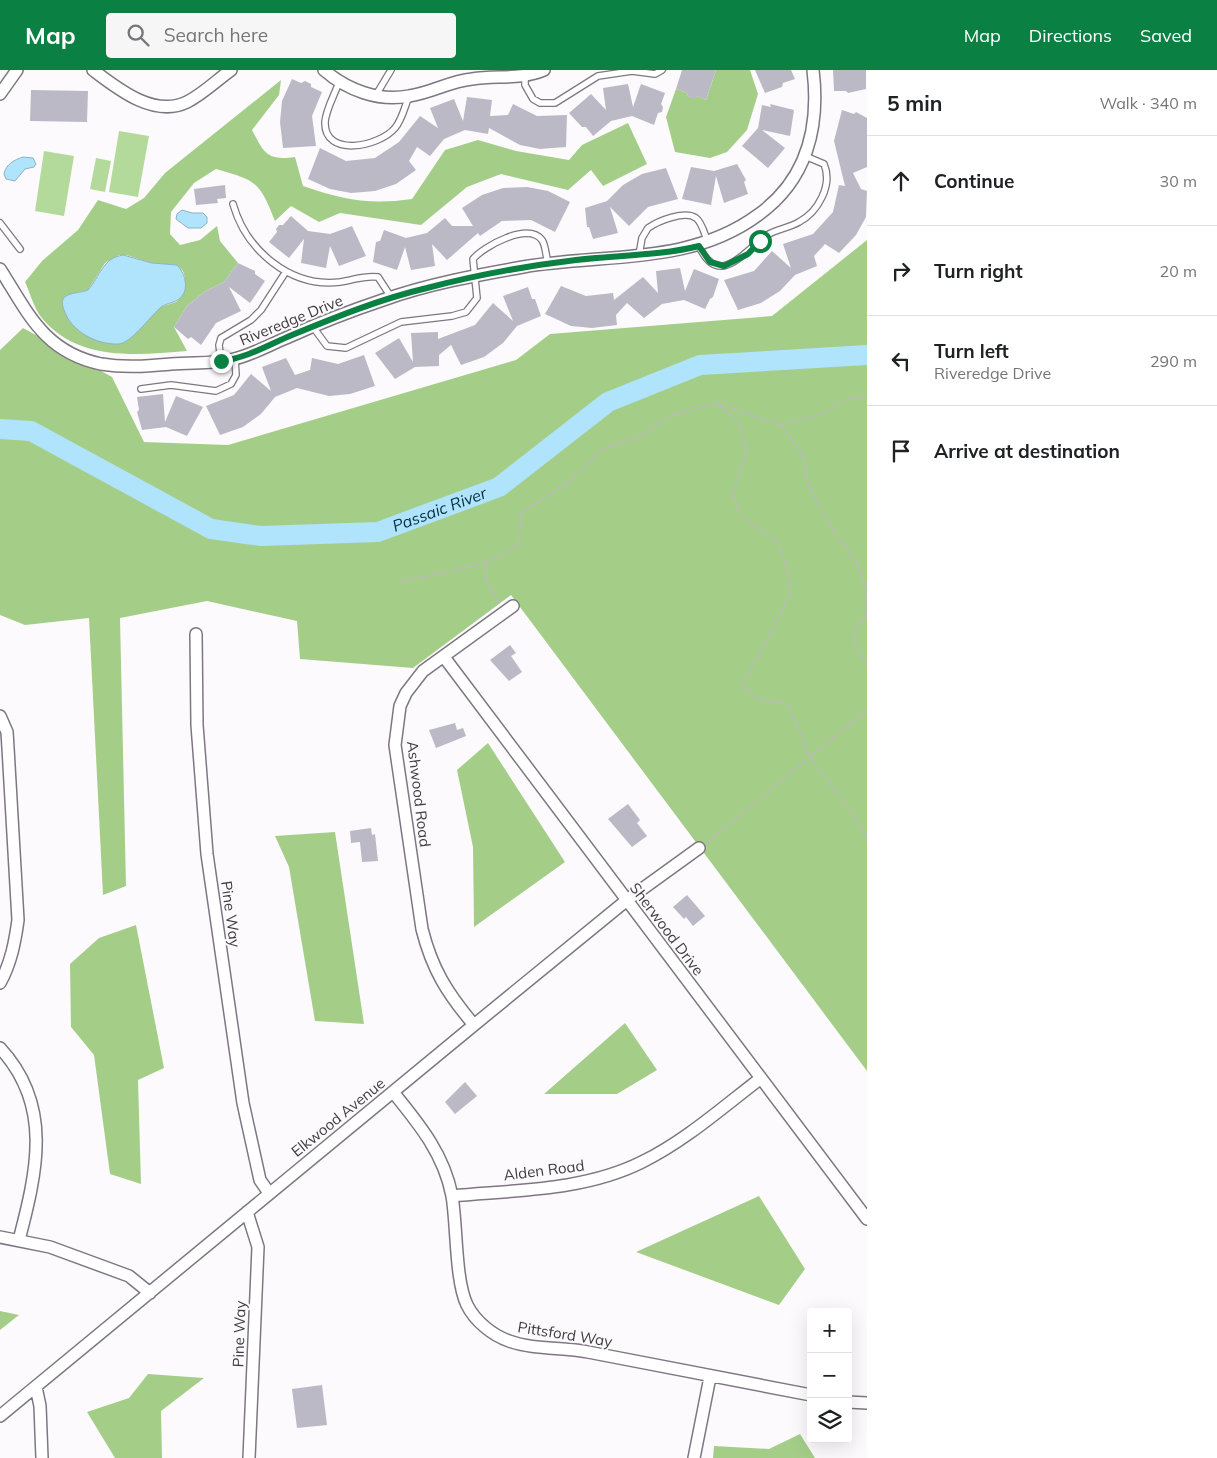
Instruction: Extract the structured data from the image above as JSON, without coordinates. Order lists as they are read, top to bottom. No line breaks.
{"streets":{"street":["Riveredge Drive","Ashwood Road","Pine Way","Sherwood Drive","Elkwood Avenue","Alden Road","Pittsford Way"]},"crossings":[["Ashwood Road","Sherwood Drive"],["Ashwood Road","Elkwood Avenue"],["Pine Way","Elkwood Avenue"],["Sherwood Drive","Elkwood Avenue"],["Sherwood Drive","Alden Road"],["Elkwood Avenue","Pittsford Way"],["Alden Road","Pittsford Way"]],"water":["Passaic River"],"page":{"header":"Map","search":"Search here","nav":["Map","Directions","Saved"],"heading":["5 min","Walk · 340 m"],"list":[["Continue","30 m"],["Turn right","20 m"],["Turn left","Riveredge Drive","290 m"],"Arrive at destination"],"map_buttons":["+","−"]}}
